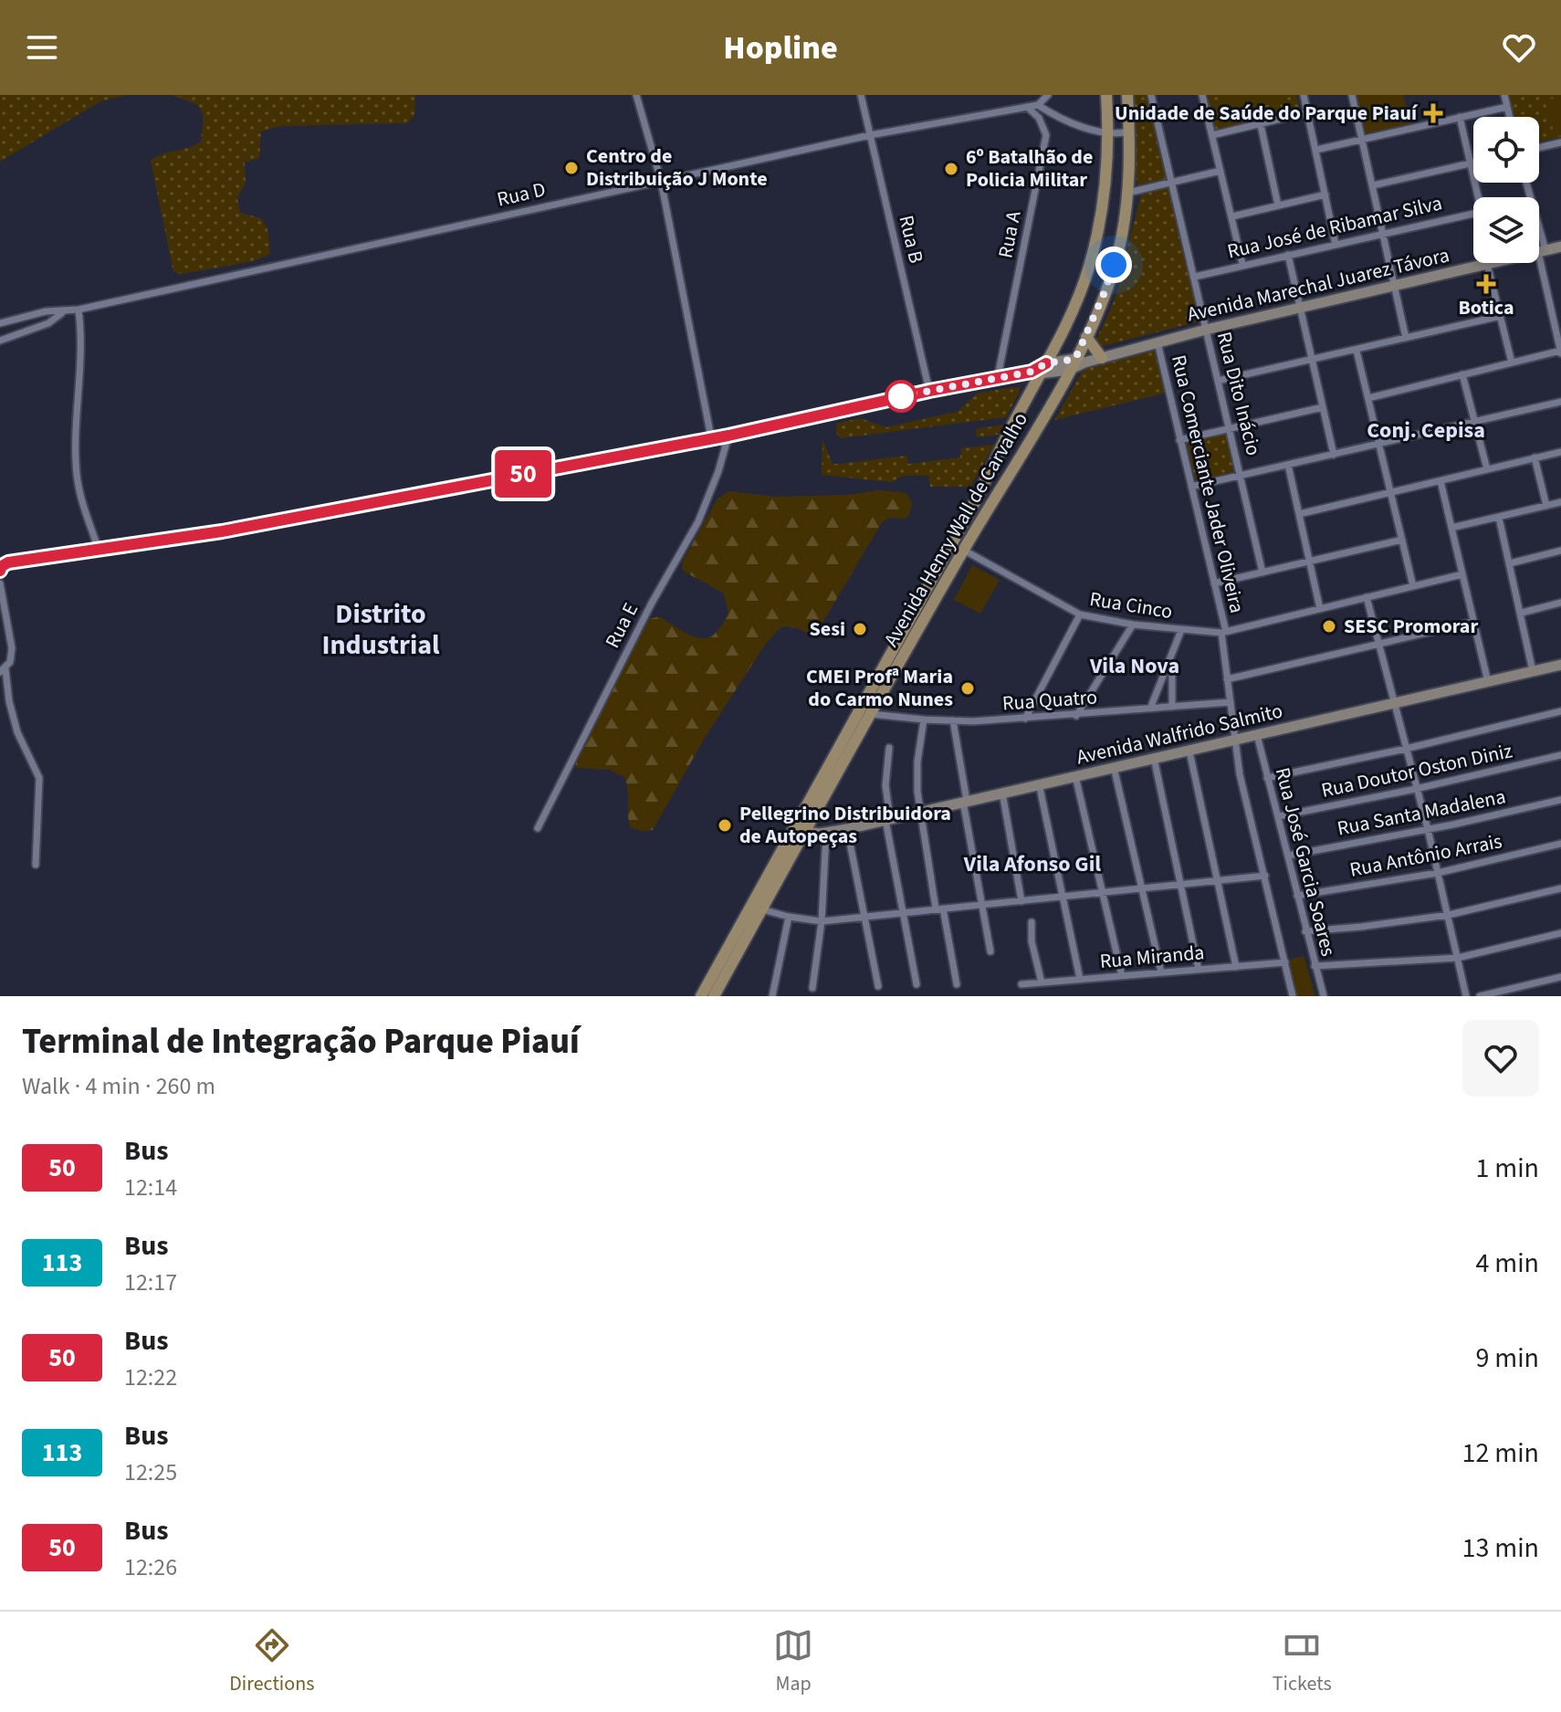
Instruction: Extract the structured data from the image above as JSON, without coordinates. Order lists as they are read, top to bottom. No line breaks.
{"streets":{"main road":["Avenida Henry Wall de Carvalho"],"street":["Rua D","Rua José de Ribamar Silva","Rua A","Rua B","Avenida Marechal Juarez Távora","Rua Dito Inácio","Rua Comerciante Jader Oliveira","Rua Cinco","Rua E","Rua Quatro","Avenida Walfrido Salmito","Rua Doutor Oston Diniz","Rua Santa Madalena","Rua Antônio Arrais","Rua José Garcia Soares","Rua Miranda"]},"crossings":[["Rua D","Rua A"],["Rua D","Rua B"],["Rua José de Ribamar Silva","Rua Dito Inácio"],["Avenida Marechal Juarez Távora","Rua Dito Inácio"],["Avenida Marechal Juarez Távora","Rua Comerciante Jader Oliveira"],["Avenida Marechal Juarez Távora","Avenida Henry Wall de Carvalho"],["Rua Comerciante Jader Oliveira","Rua Cinco"],["Rua Comerciante Jader Oliveira","Rua Quatro"],["Rua Comerciante Jader Oliveira","Avenida Walfrido Salmito"],["Rua Comerciante Jader Oliveira","Rua Miranda"],["Avenida Henry Wall de Carvalho","Rua Cinco"],["Avenida Henry Wall de Carvalho","Rua Quatro"],["Avenida Henry Wall de Carvalho","Avenida Walfrido Salmito"],["Avenida Walfrido Salmito","Rua José Garcia Soares"],["Rua Doutor Oston Diniz","Rua José Garcia Soares"],["Rua Santa Madalena","Rua José Garcia Soares"],["Rua Antônio Arrais","Rua José Garcia Soares"]],"districts":["Conj. Cepisa","Distrito Industrial","Vila Nova","Vila Afonso Gil"],"places":{"health":["Unidade de Saúde do Parque Piauí","Botica"],"other":["Centro de Distribuição J Monte","6º Batalhão de Policia Militar","SESC Promorar","Sesi","CMEI Profª Maria do Carmo Nunes","Pellegrino Distribuidora de Autopeças"]},"lines":["bus line 50"],"page":{"header":"Hopline","on_map":"50","heading":["Terminal de Integração Parque Piauí","Walk · 4 min · 260 m"],"list":[{"mark":"50","name":"Bus","note":"12:14","value":"1 min"},{"mark":"113","name":"Bus","note":"12:17","value":"4 min"},{"mark":"50","name":"Bus","note":"12:22","value":"9 min"},{"mark":"113","name":"Bus","note":"12:25","value":"12 min"},{"mark":"50","name":"Bus","note":"12:26","value":"13 min"}],"tabs":["Directions","Map","Tickets"]}}
